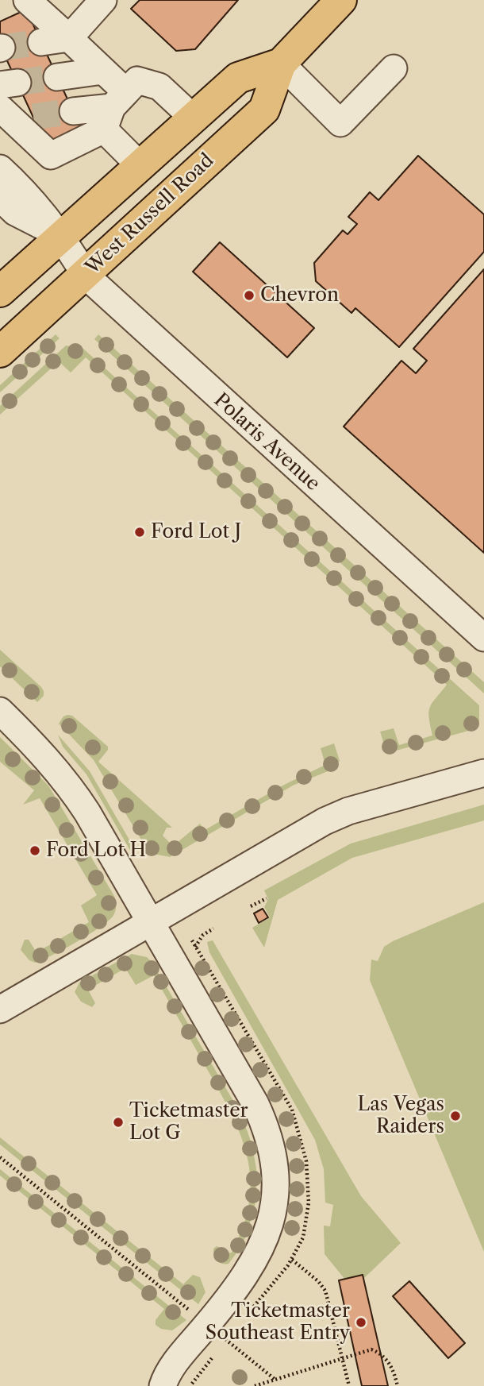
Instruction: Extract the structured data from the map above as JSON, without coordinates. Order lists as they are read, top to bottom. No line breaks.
{"streets":{"main road":["West Russell Road"],"street":["Polaris Avenue"]},"crossings":[["West Russell Road","Polaris Avenue"]],"places":["Chevron","Ford Lot J","Ford Lot H","Las Vegas Raiders","Ticketmaster Lot G","Ticketmaster Southeast Entry"]}
